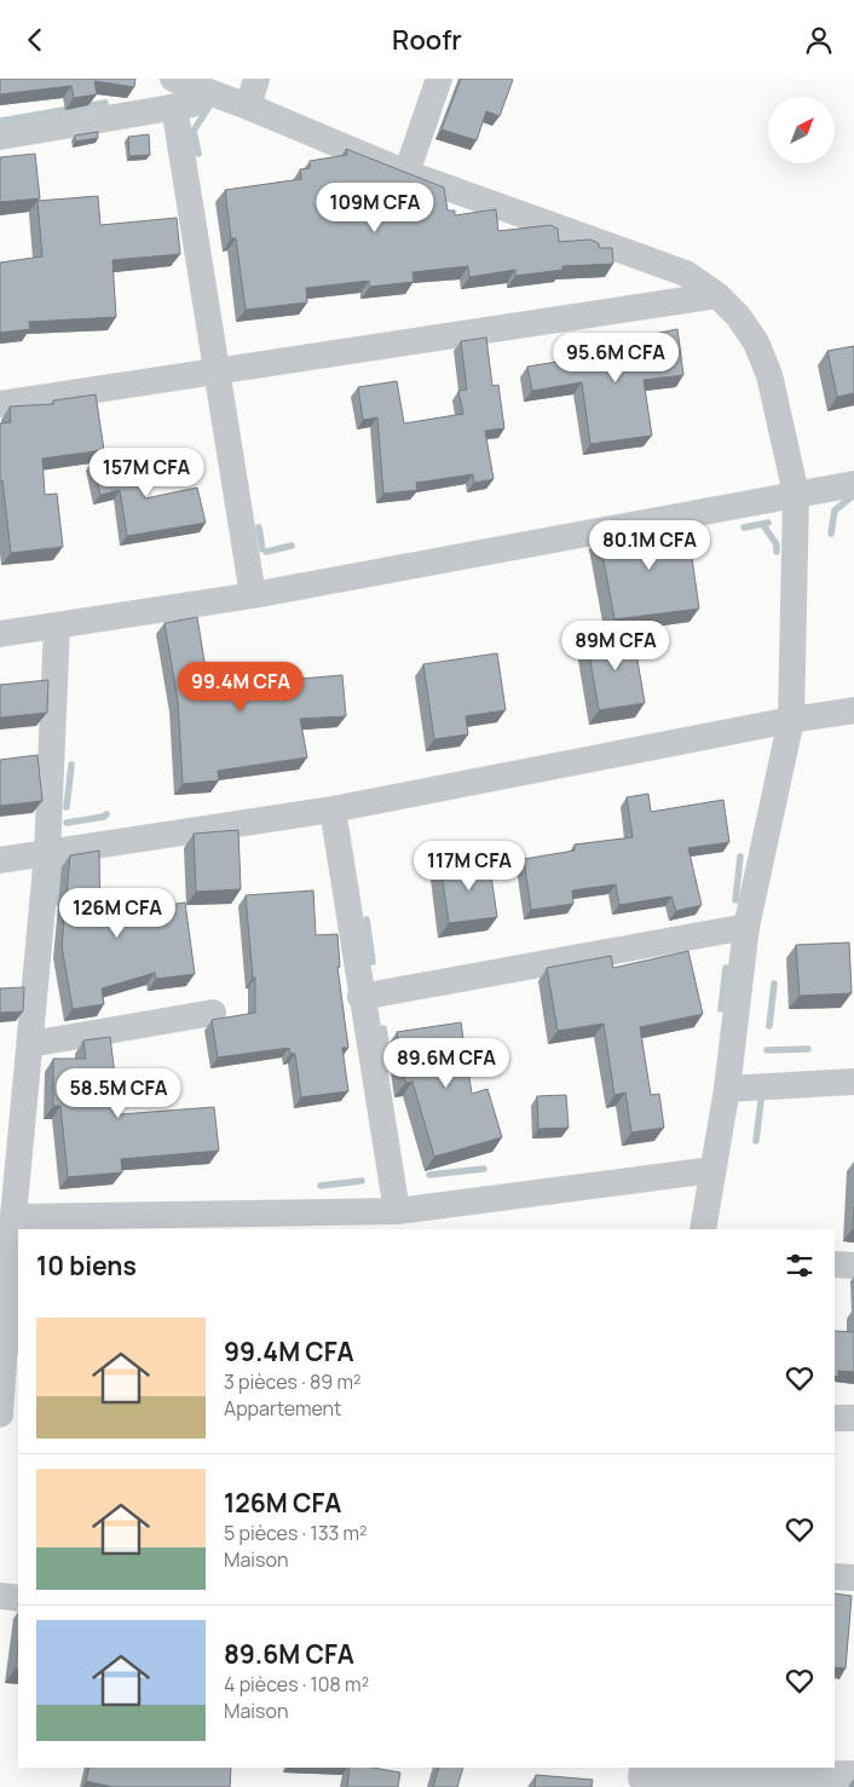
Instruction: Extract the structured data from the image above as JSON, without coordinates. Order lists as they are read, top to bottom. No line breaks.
{"north":"top right","page":{"header":"Roofr","price":["109M CFA","95.6M CFA","157M CFA","80.1M CFA","89M CFA","99.4M CFA","117M CFA","126M CFA","89.6M CFA","58.5M CFA"],"heading":"10 biens","list":[{"name":"99.4M CFA","note":"3 pièces · 89 m² · Appartement"},{"name":"126M CFA","note":"5 pièces · 133 m² · Maison"},{"name":"89.6M CFA","note":"4 pièces · 108 m² · Maison"}]}}
